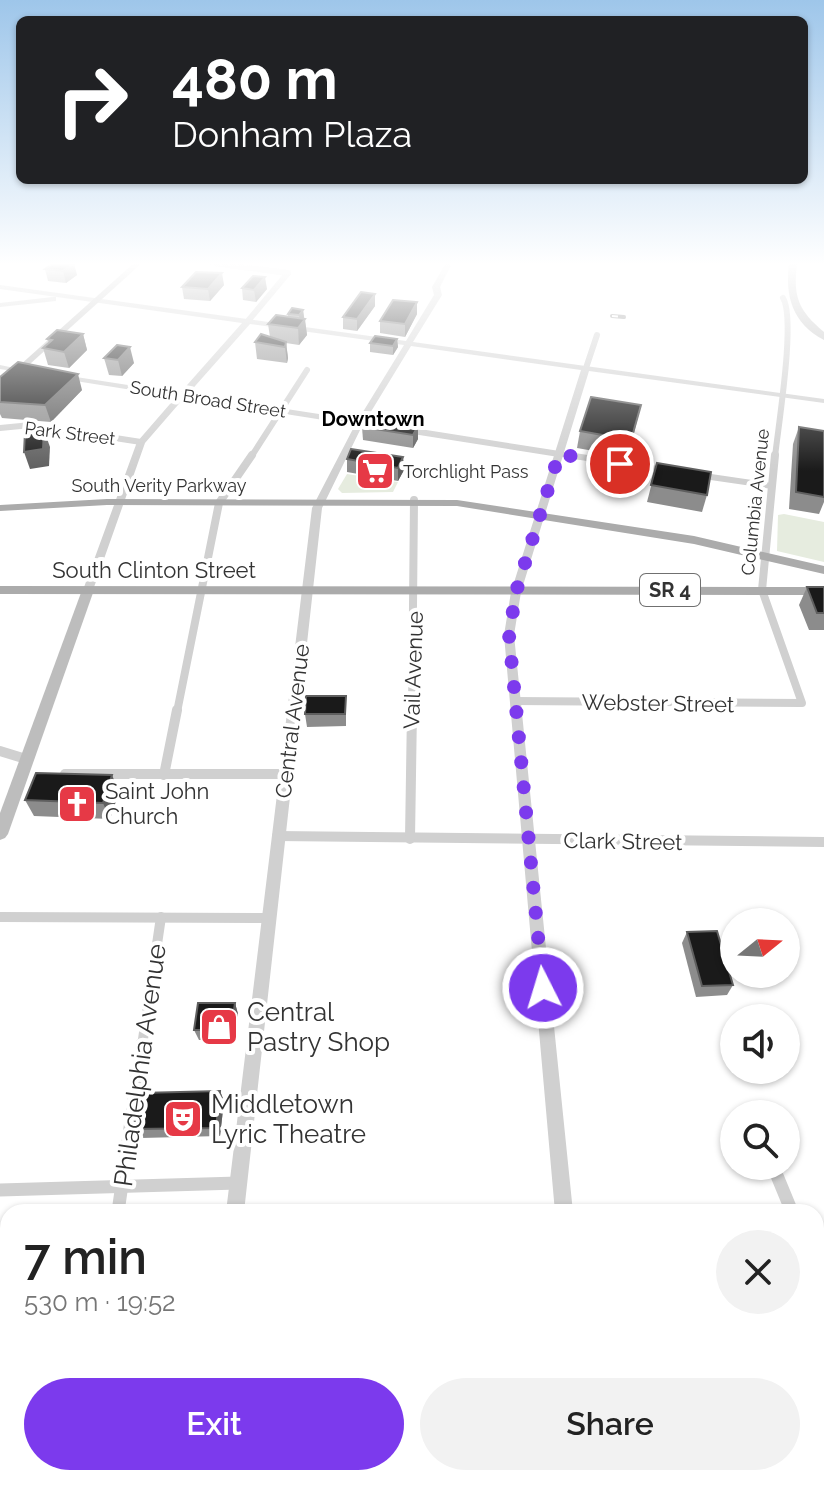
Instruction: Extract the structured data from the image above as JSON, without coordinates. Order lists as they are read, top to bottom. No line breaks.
{"streets":{"main road":["South Verity Parkway","South Clinton Street","SR 4"],"street":["South Broad Street","Park Street","Columbia Avenue","Vail Avenue","Webster Street","Central Avenue","Clark Street","Philadelphia Avenue"]},"crossings":[["South Broad Street","Central Avenue"],["South Verity Parkway","SR 4"],["South Verity Parkway","Central Avenue"],["Columbia Avenue","SR 4"],["Columbia Avenue","Webster Street"],["South Clinton Street","SR 4"],["South Clinton Street","Central Avenue"],["SR 4","Vail Avenue"],["SR 4","Central Avenue"],["Vail Avenue","Clark Street"],["Central Avenue","Clark Street"]],"districts":["Downtown"],"places":{"supermarket":["Torchlight Pass"],"church":["Saint John Church"],"shop":["Central Pastry Shop"],"theatre":["Middletown Lyric Theatre"]},"north":"right","page":{"turn":["480 m","Donham Plaza"],"heading":["7 min","530 m · 19:52"],"buttons":["Exit","Share"]}}
